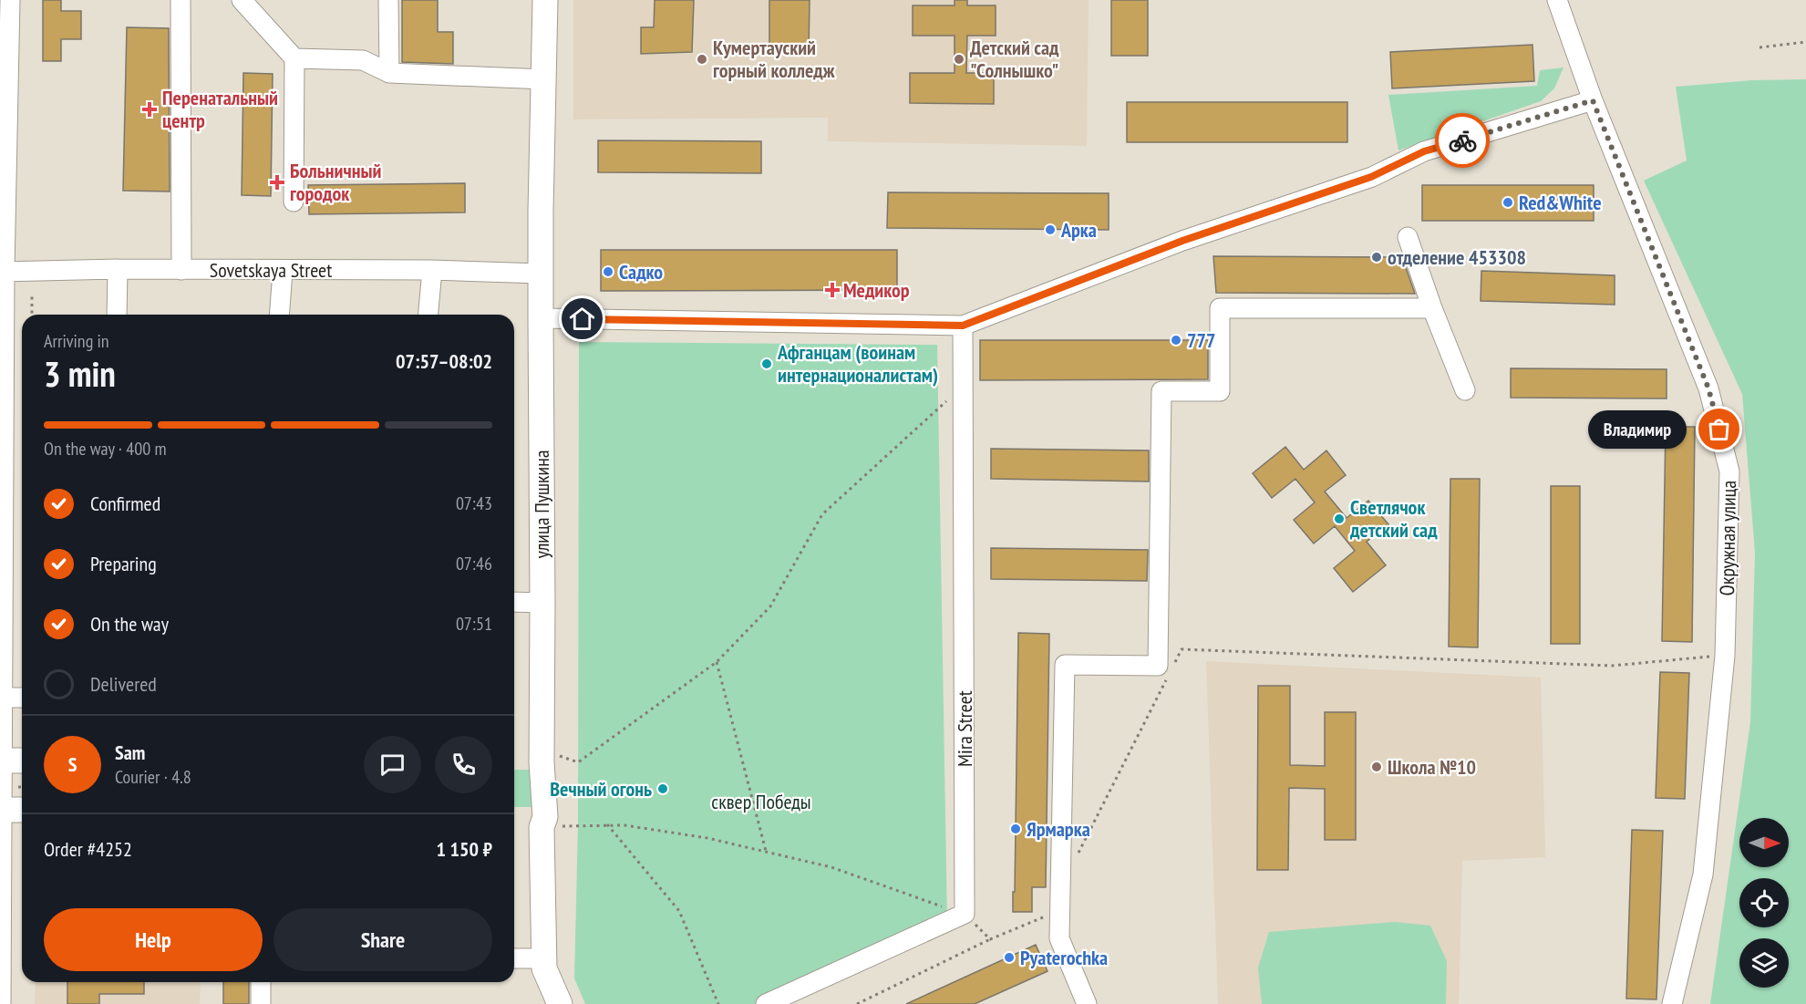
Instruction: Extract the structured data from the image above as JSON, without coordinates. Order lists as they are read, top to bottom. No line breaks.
{"streets":{"main road":["улица Пушкина"],"street":["Sovetskaya Street","Окружная улица","Mira Street"]},"crossings":[["Sovetskaya Street","улица Пушкина"]],"parks":["сквер Победы"],"places":{"other":["Кумертауский горный колледж","Детский сад \"Солнышко\"","Red&White","Арка","отделение 453308","Садко","777","Афганцам (воинам интернационалистам)","Владимир","Светлячок детский сад","Школа №10","Вечный огонь","Ярмарка","Pyaterochka"],"health":["Перенатальный центр","Больничный городок","Медикор"]},"north":"right","page":{"heading":["3 min","Arriving in","07:57–08:02"],"panel":["Sam","Courier · 4.8","Order #4252","1 150 ₽"],"bar":"On the way · 400 m","bubble":"Владимир","list":[["Confirmed","07:43"],["Preparing","07:46"],["On the way","07:51"],"Delivered"],"round":"S","buttons":["Help","Share"]}}
